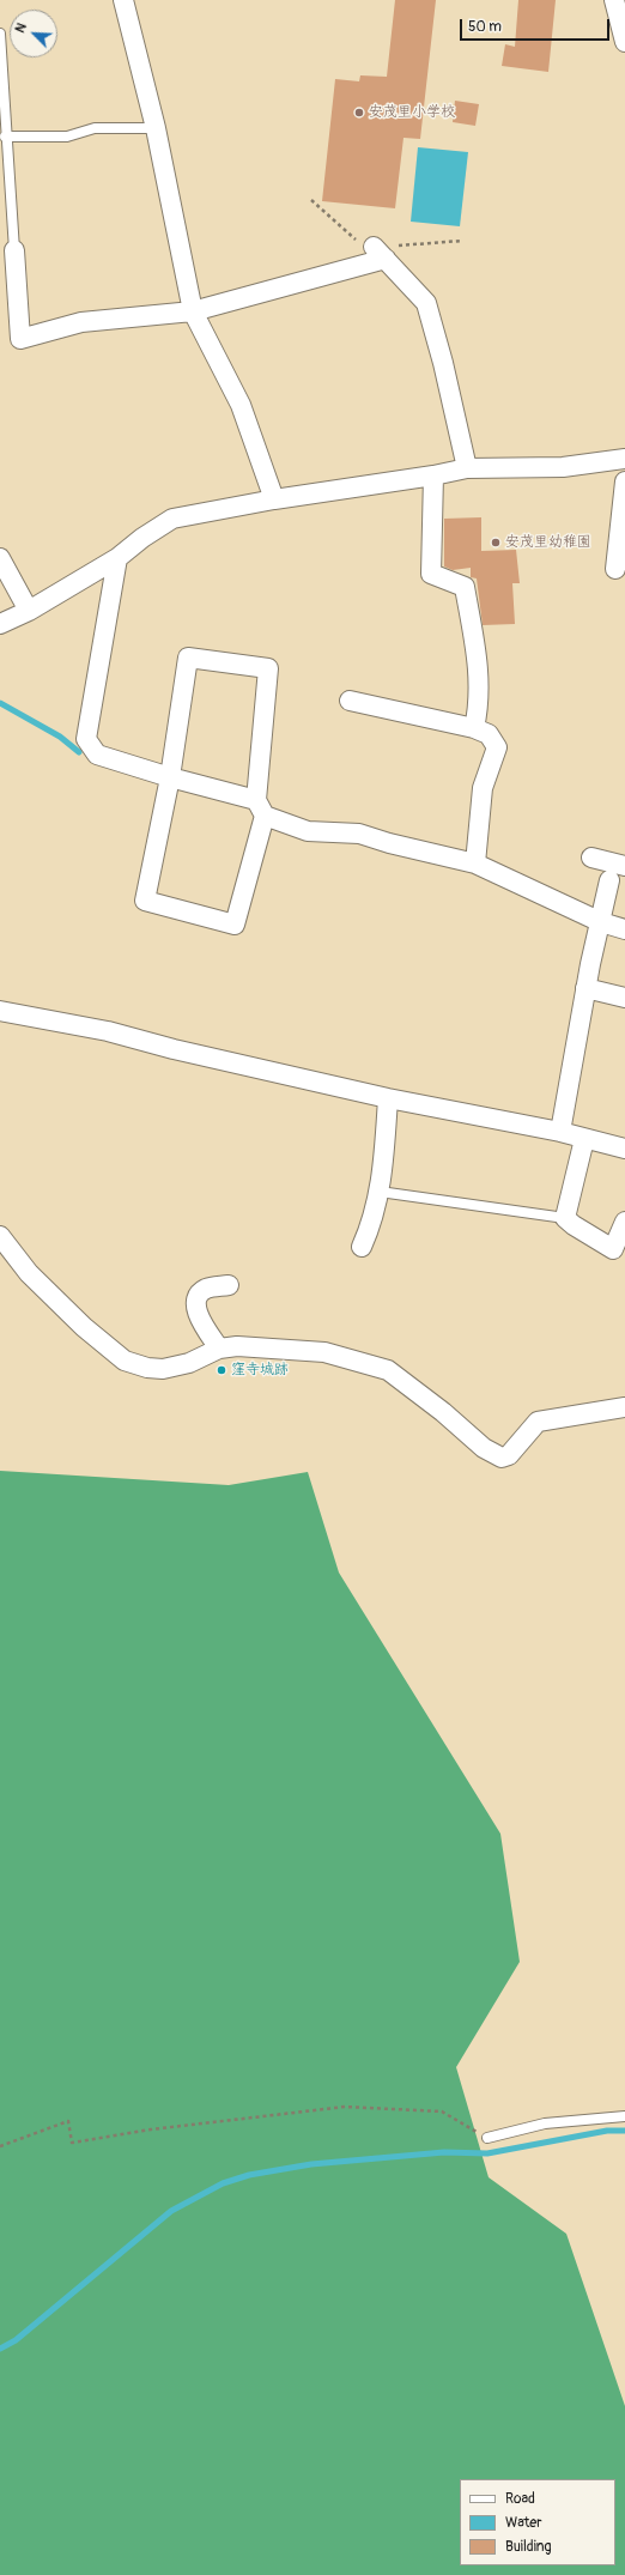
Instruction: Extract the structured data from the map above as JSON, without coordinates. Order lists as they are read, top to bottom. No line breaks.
{"places":["安茂里小学校","安茂里幼稚園","窪寺城跡"],"legend":["Road","Water","Building"],"scale_bar":"50 m","north":"top left"}
